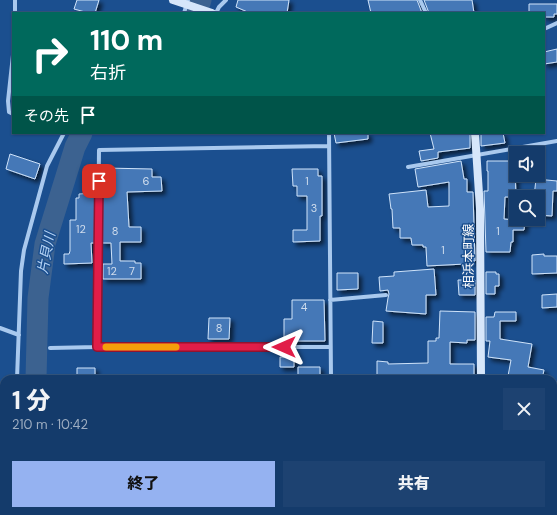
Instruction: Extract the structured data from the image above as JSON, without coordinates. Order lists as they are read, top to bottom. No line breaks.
{"streets":{"main road":["相浜本町線"]},"water":["片貝川"],"house_numbers":["6","1","3","12","8","1","1","12","7","4","8"],"page":{"turn":["110 m","右折"],"then":"その先","heading":["1 分","210 m · 10:42"],"buttons":["終了","共有"]}}
